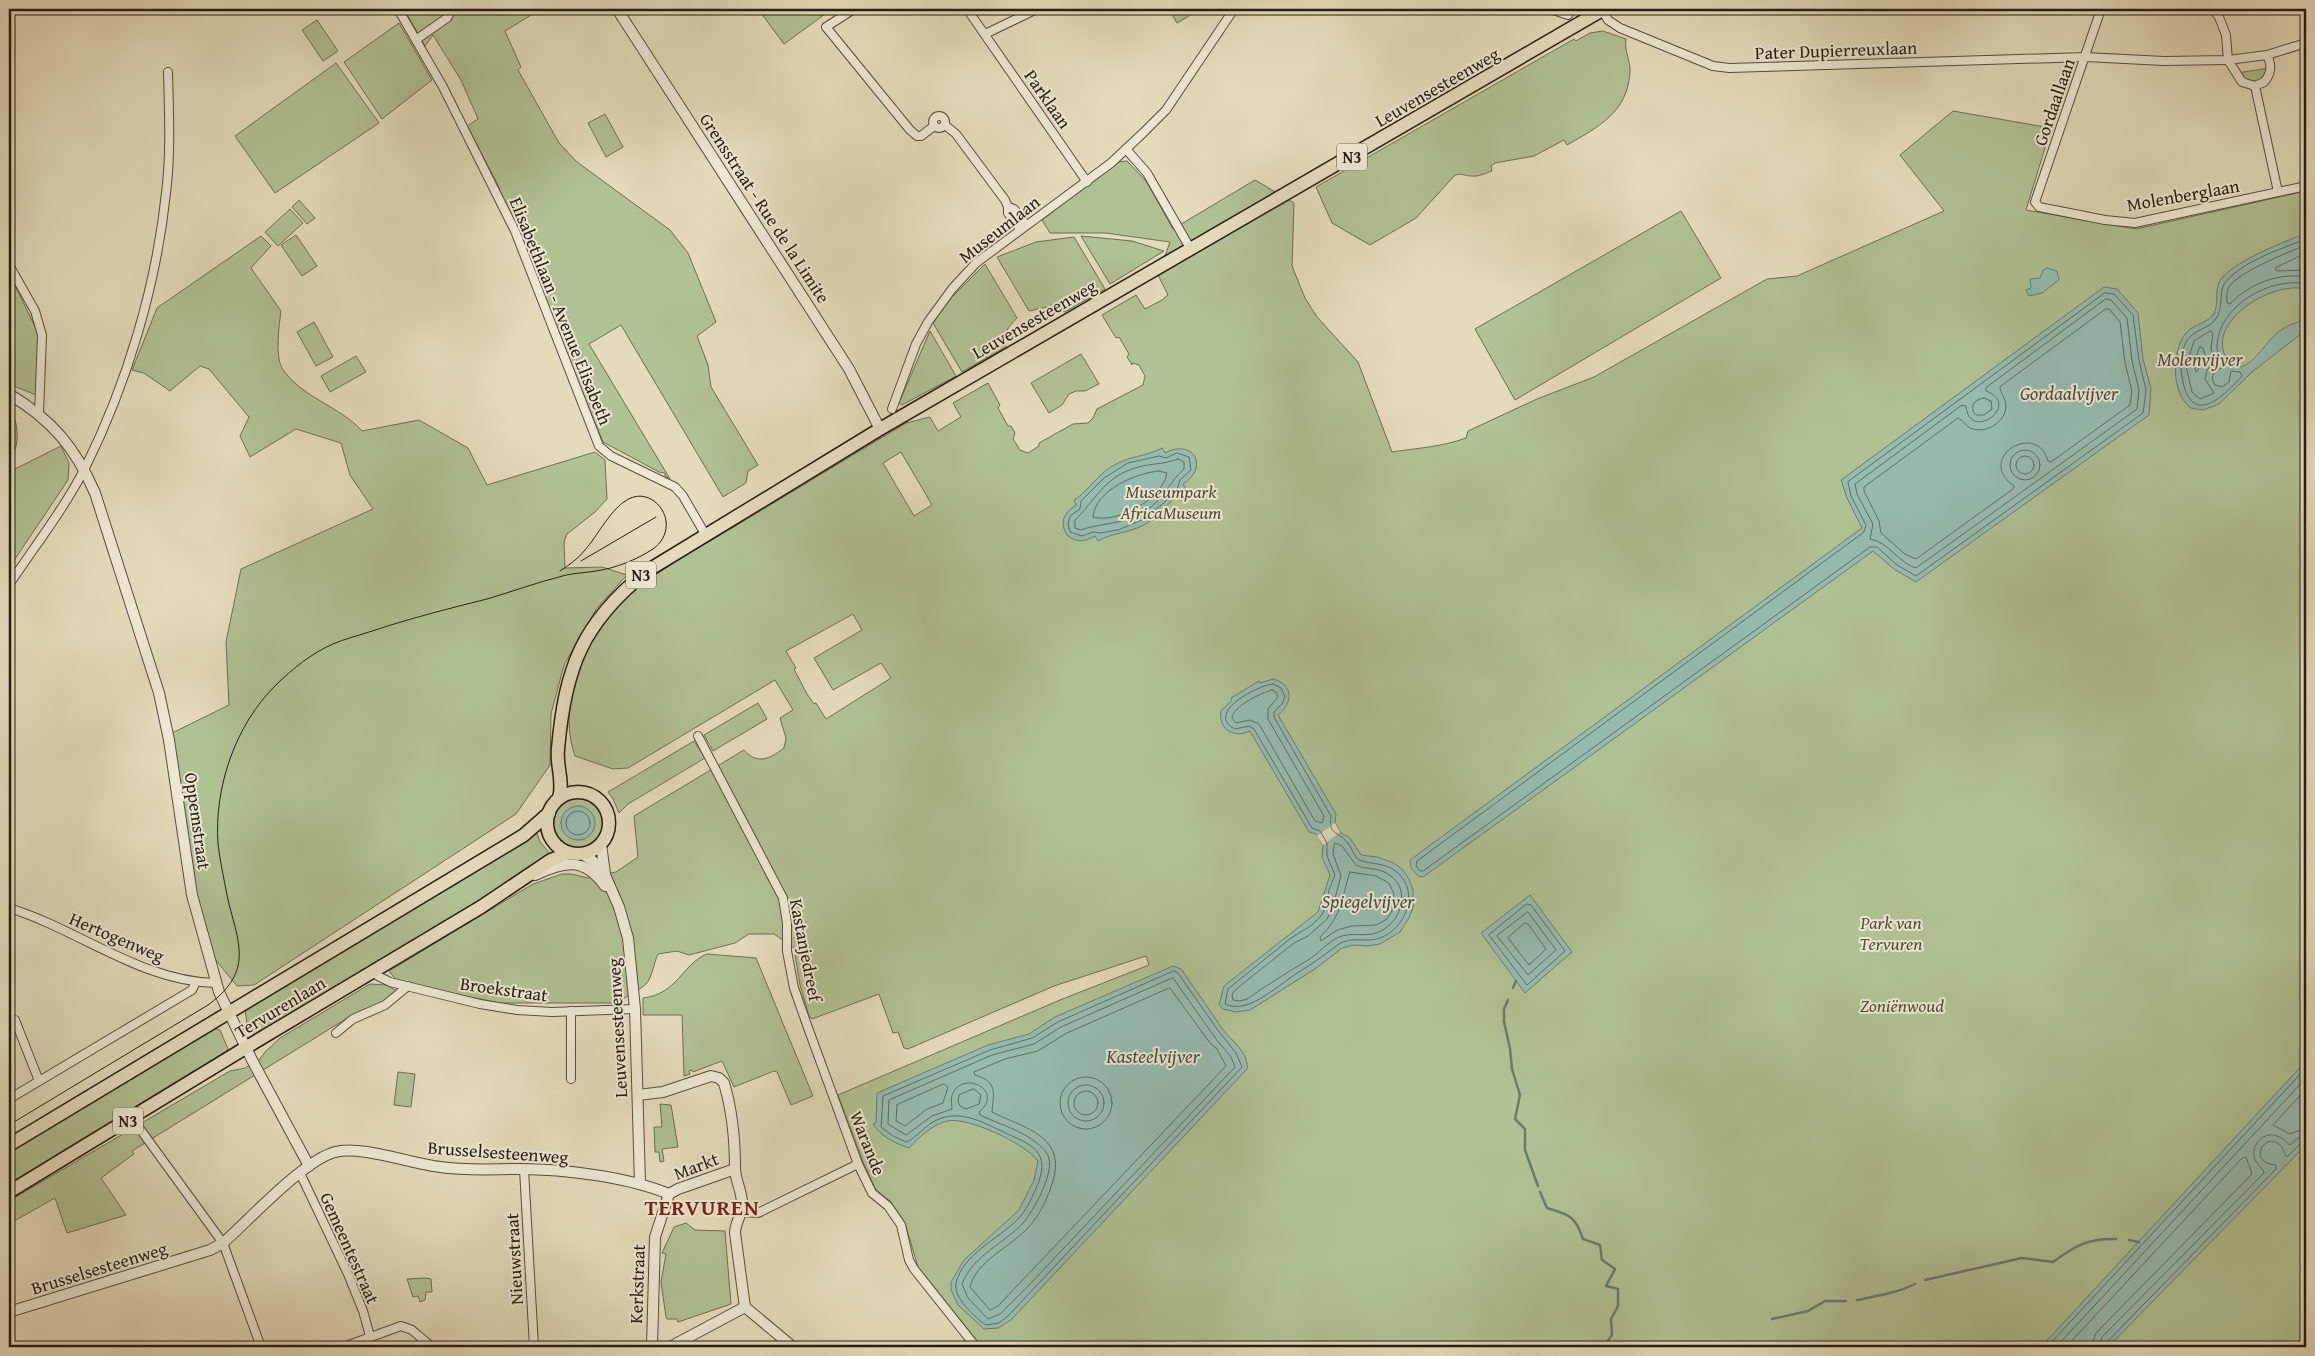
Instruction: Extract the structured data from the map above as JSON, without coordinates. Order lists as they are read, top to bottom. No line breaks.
{"streets":{"main road":["Leuvensesteenweg","N3","Tervurenlaan"],"street":["Pater Dupierreuxlaan","Parklaan","Gordaallaan","Molenberglaan","Grensstraat - Rue de la Limite","Museumlaan","Elisabethlaan - Avenue Elisabeth","Oppemstraat","Hertogenweg","Kastanjedreef","Broekstraat","Warande","Brusselsesteenweg","Markt","Gemeentestraat","Nieuwstraat","Kerkstraat"]},"crossings":[["Pater Dupierreuxlaan","Leuvensesteenweg"],["Pater Dupierreuxlaan","Gordaallaan"],["Leuvensesteenweg","N3"],["Leuvensesteenweg","Grensstraat - Rue de la Limite"],["Leuvensesteenweg","Elisabethlaan - Avenue Elisabeth"],["Leuvensesteenweg","Broekstraat"],["Leuvensesteenweg","Tervurenlaan"],["Leuvensesteenweg","Brusselsesteenweg"],["Parklaan","Museumlaan"],["Gordaallaan","Molenberglaan"],["N3","Tervurenlaan"],["Oppemstraat","Hertogenweg"],["Oppemstraat","Tervurenlaan"],["Oppemstraat","Brusselsesteenweg"],["Kastanjedreef","Warande"],["Broekstraat","Tervurenlaan"],["Brusselsesteenweg","Markt"],["Brusselsesteenweg","Gemeentestraat"],["Brusselsesteenweg","Nieuwstraat"],["Brusselsesteenweg","Kerkstraat"],["Markt","Kerkstraat"]],"districts":["TERVUREN"],"water":["Molenvijver","Gordaalvijver","Spiegelvijver","Kasteelvijver"],"parks":["Museumpark AfricaMuseum","Park van Tervuren","Zoniënwoud"]}
